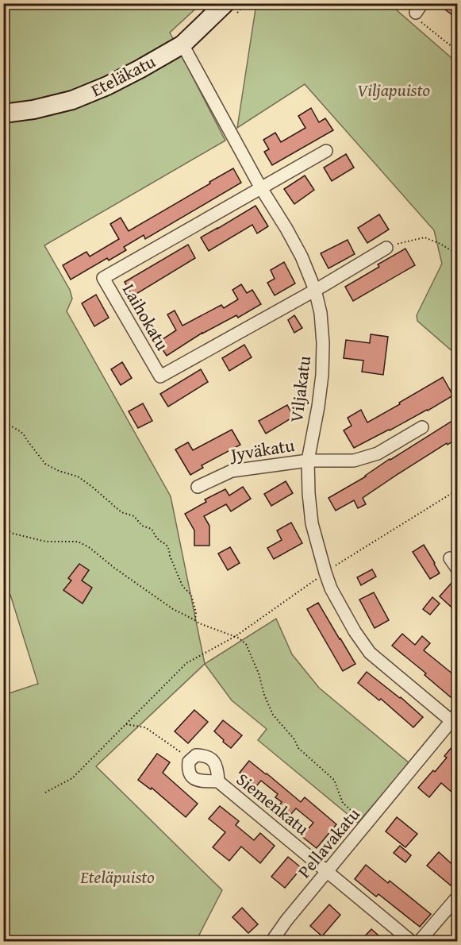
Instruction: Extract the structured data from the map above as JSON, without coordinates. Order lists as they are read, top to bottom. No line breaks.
{"streets":{"main road":["Eteläkatu"],"street":["Laihokatu","Viljakatu","Jyväkatu","Siemenkatu","Pellavakatu"]},"crossings":[["Eteläkatu","Viljakatu"],["Laihokatu","Viljakatu"],["Viljakatu","Jyväkatu"],["Viljakatu","Pellavakatu"],["Siemenkatu","Pellavakatu"]],"parks":["Viljapuisto","Eteläpuisto"]}
